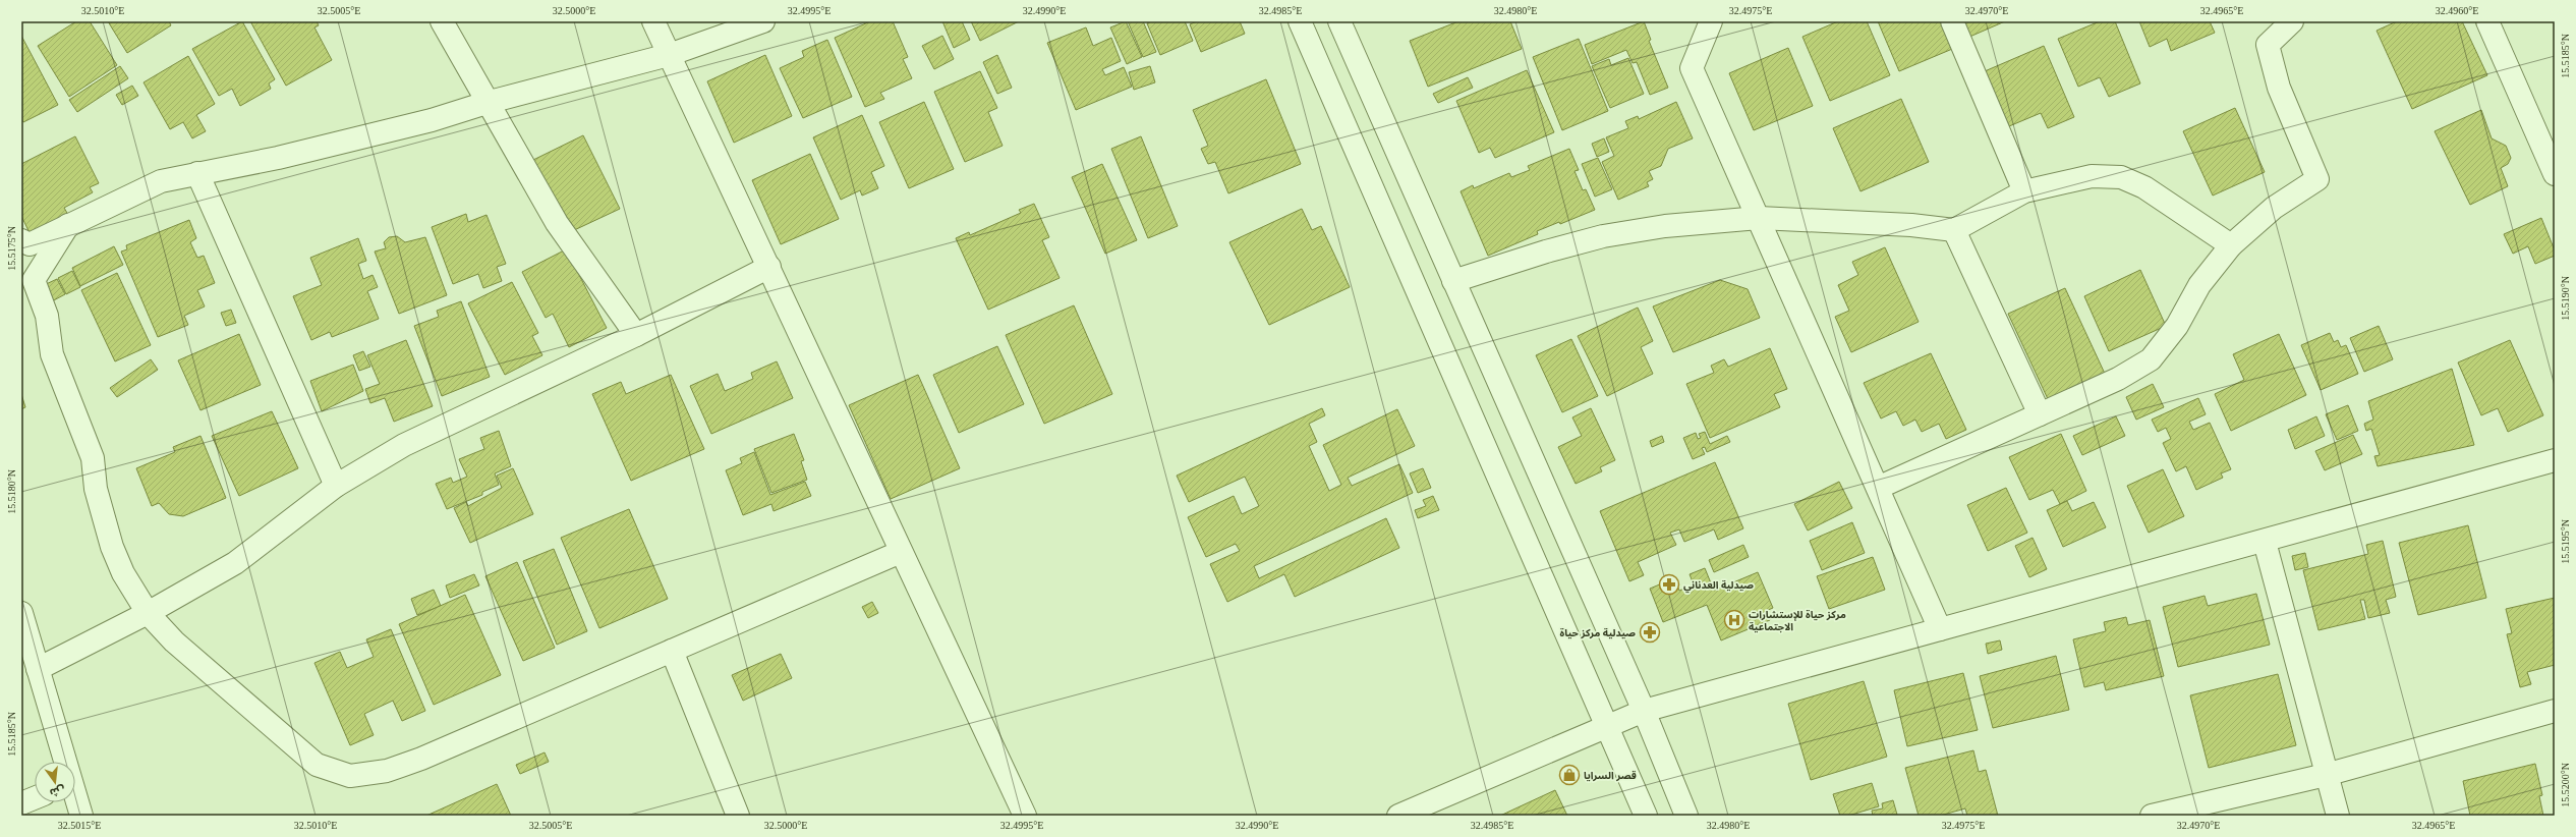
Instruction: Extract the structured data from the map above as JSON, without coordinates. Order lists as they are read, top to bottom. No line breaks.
{"places":{"pharmacy":["صيدلية العدناني","صيدلية مركز حياة"],"hospital":["مركز حياة للإستشارات الاجتماعية"],"shop":["قصر السرايا"]},"north":"bottom","coordinates":["32.5010°E","32.5005°E","32.5000°E","32.4995°E","32.4990°E","32.4985°E","32.4980°E","32.4975°E","32.4970°E","32.4965°E","32.4960°E","15.5185°N","15.5175°N","15.5190°N","15.5180°N","15.5195°N","15.5200°N","32.5015°E"]}
